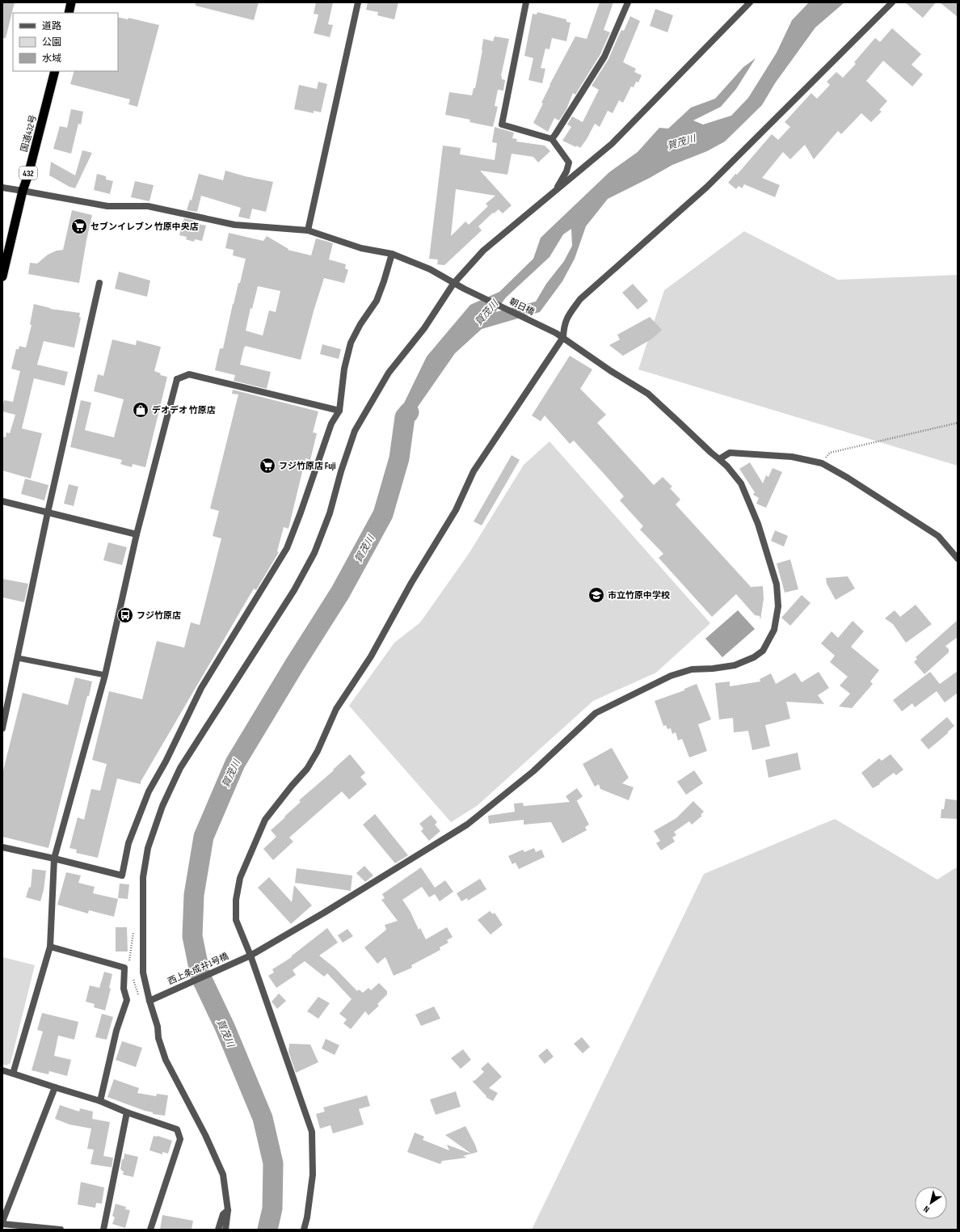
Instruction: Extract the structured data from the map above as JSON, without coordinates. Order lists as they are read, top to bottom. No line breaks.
{"streets":{"highway":["国道432号","432"],"street":["朝日橋","西上条成井1号橋"]},"crossings":[["国道432号","朝日橋"],["朝日橋","西上条成井1号橋"]],"water":["賀茂川"],"places":{"supermarket":["セブンイレブン 竹原中央店","フジ竹原店 Fuji"],"shop":["デオデオ 竹原店"],"school or university":["市立竹原中学校"],"bus stop":["フジ竹原店"]},"legend":["道路","公園","水域"],"north":"bottom left"}
